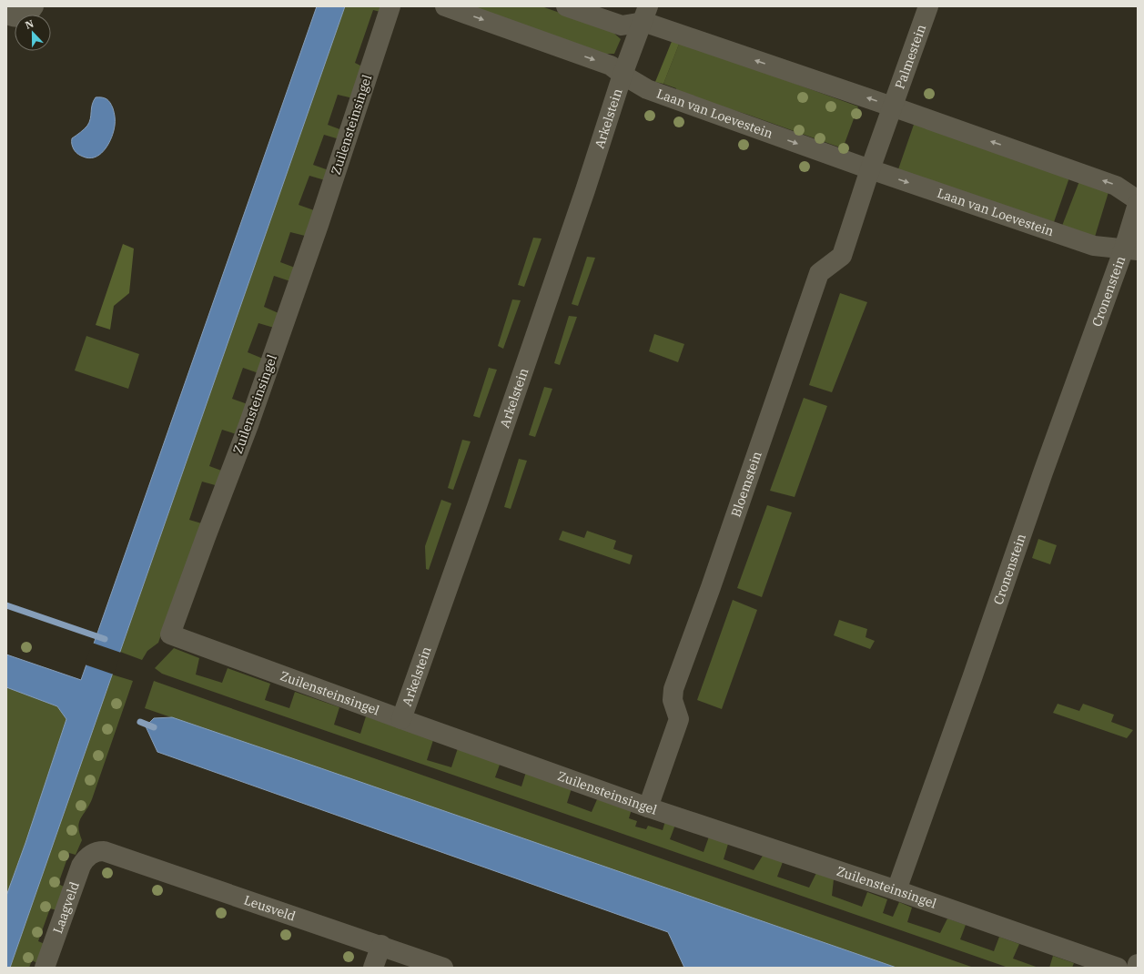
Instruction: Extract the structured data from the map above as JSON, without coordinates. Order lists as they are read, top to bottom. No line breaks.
{"streets":{"street":["Palmestein","Laan van Loevestein","Arkelstein","Zuilensteinsingel","Cronenstein","Bloemstein","Leusveld","Laagveld"]},"crossings":[["Laan van Loevestein","Arkelstein"],["Laan van Loevestein","Cronenstein"],["Laan van Loevestein","Bloemstein"],["Arkelstein","Zuilensteinsingel"],["Zuilensteinsingel","Cronenstein"],["Zuilensteinsingel","Bloemstein"],["Leusveld","Laagveld"]],"north":"top"}
